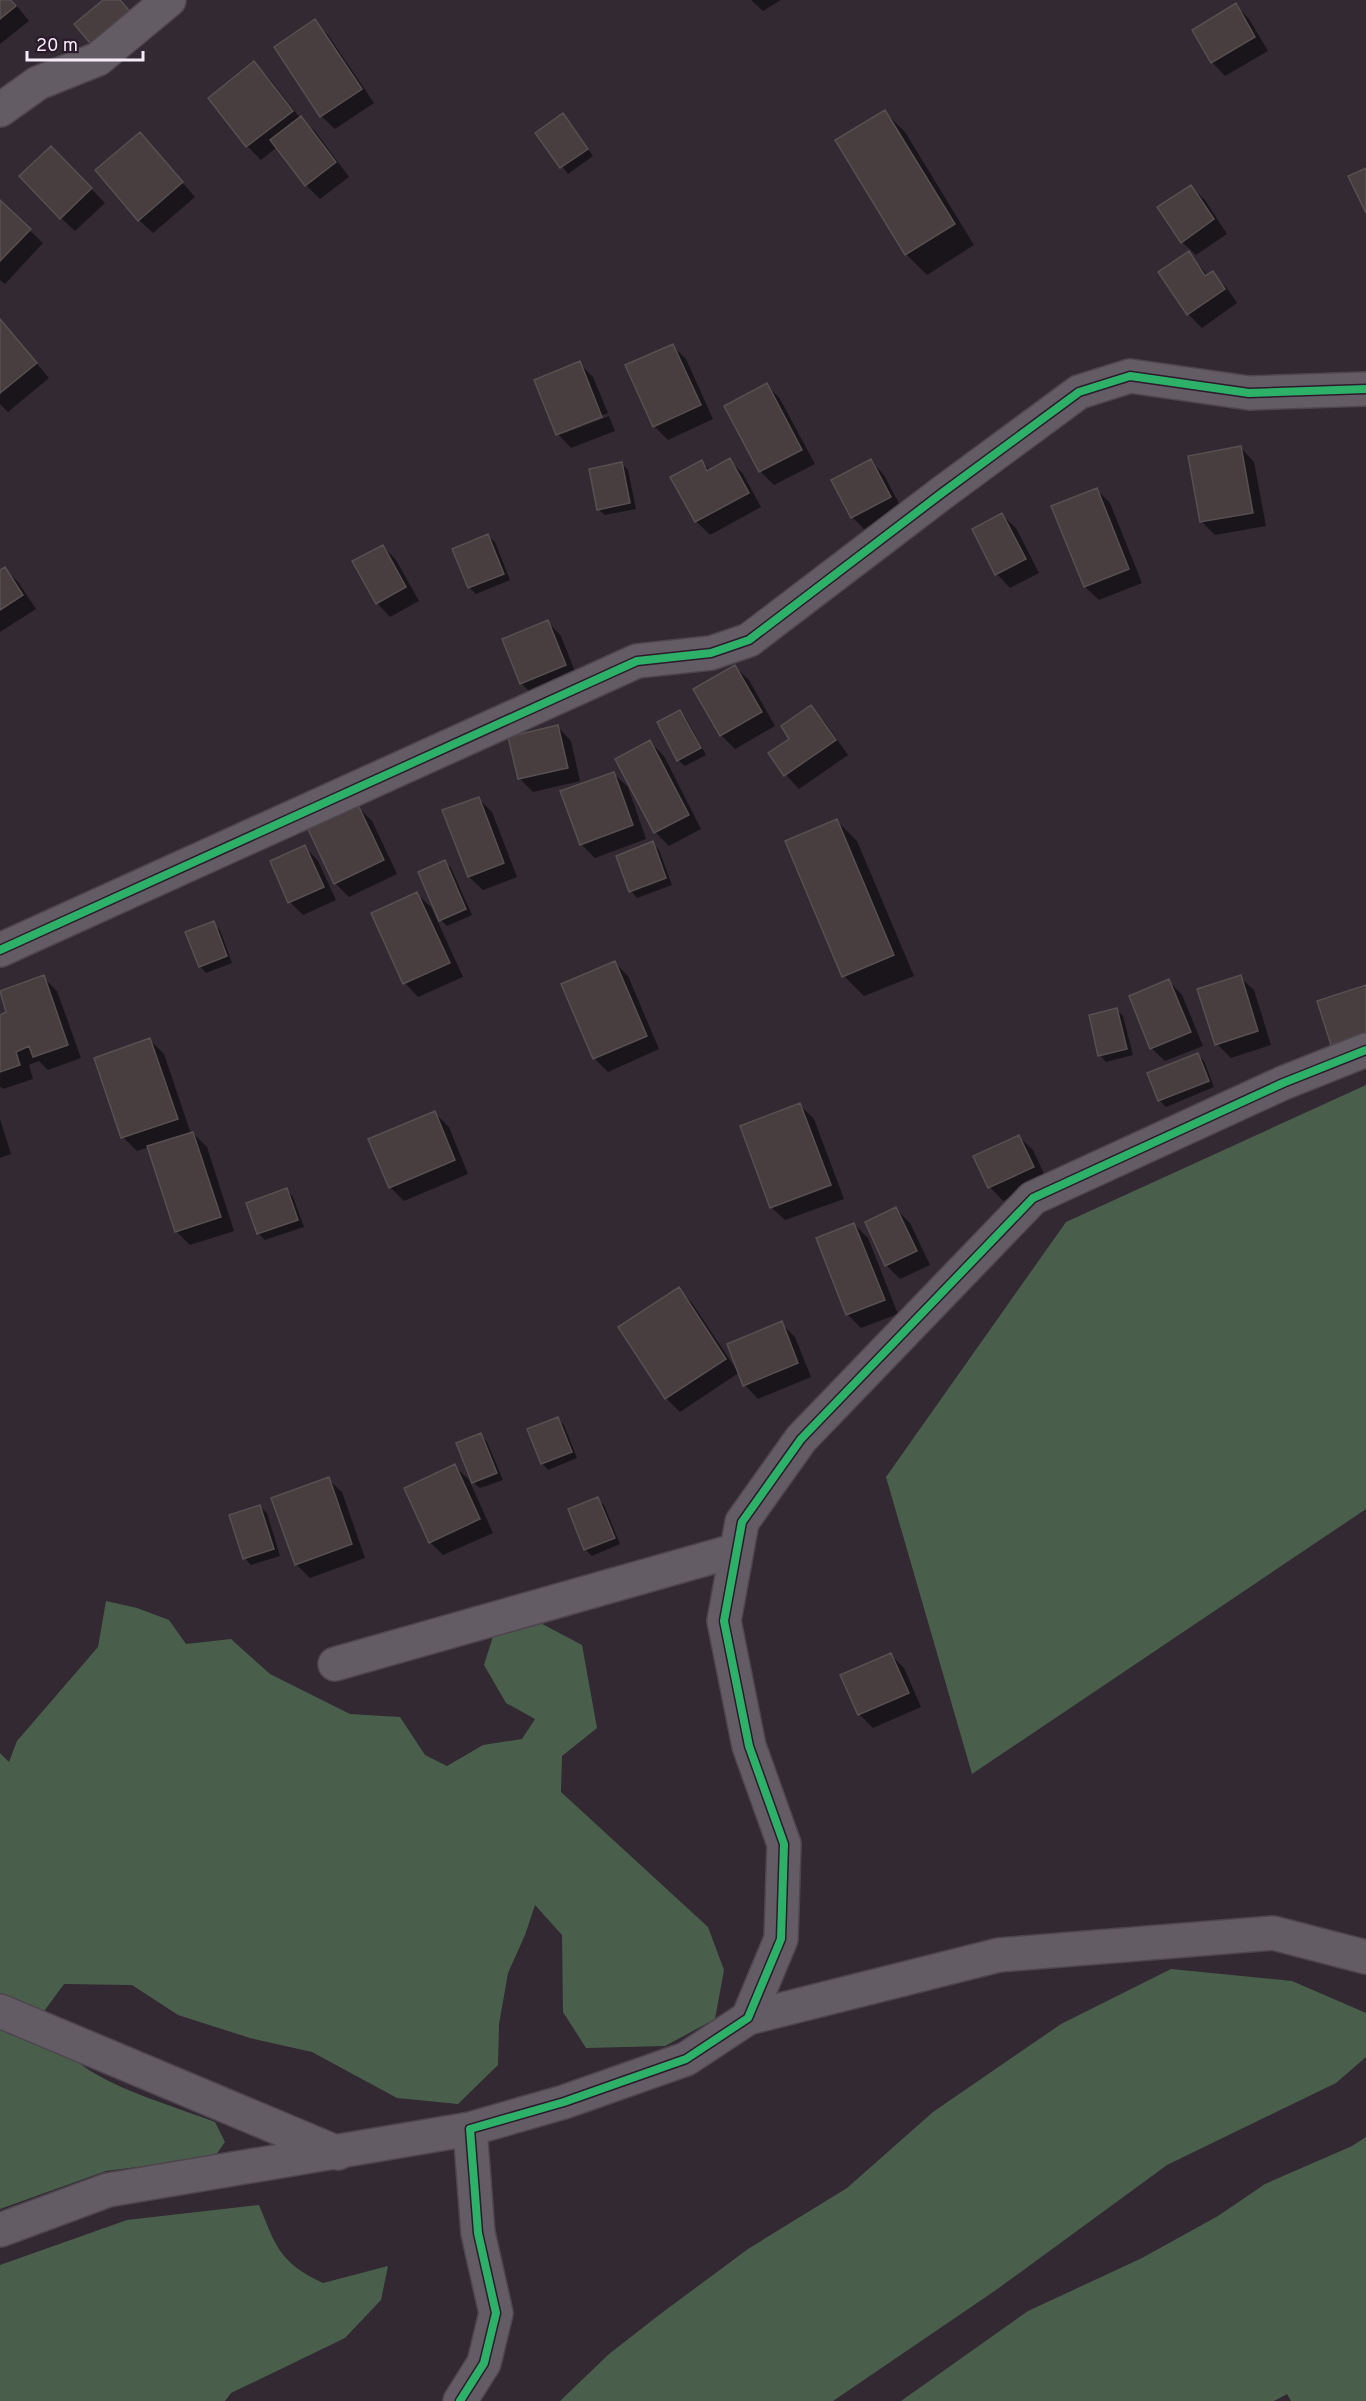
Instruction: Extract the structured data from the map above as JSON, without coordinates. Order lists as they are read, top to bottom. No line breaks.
{"scale_bar":"20 m"}
